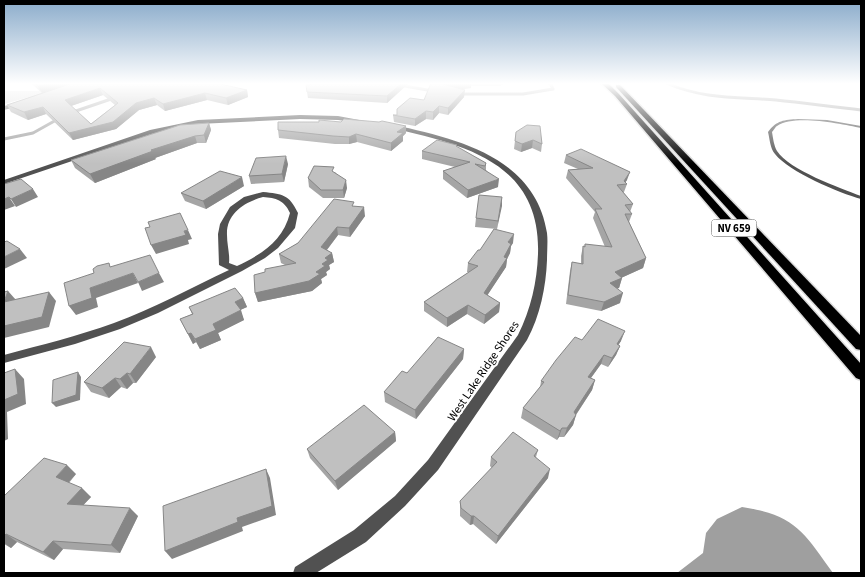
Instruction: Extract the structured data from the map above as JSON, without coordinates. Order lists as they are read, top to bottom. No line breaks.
{"streets":{"main road":["NV 659"],"street":["West Lake Ridge Shores"]}}
